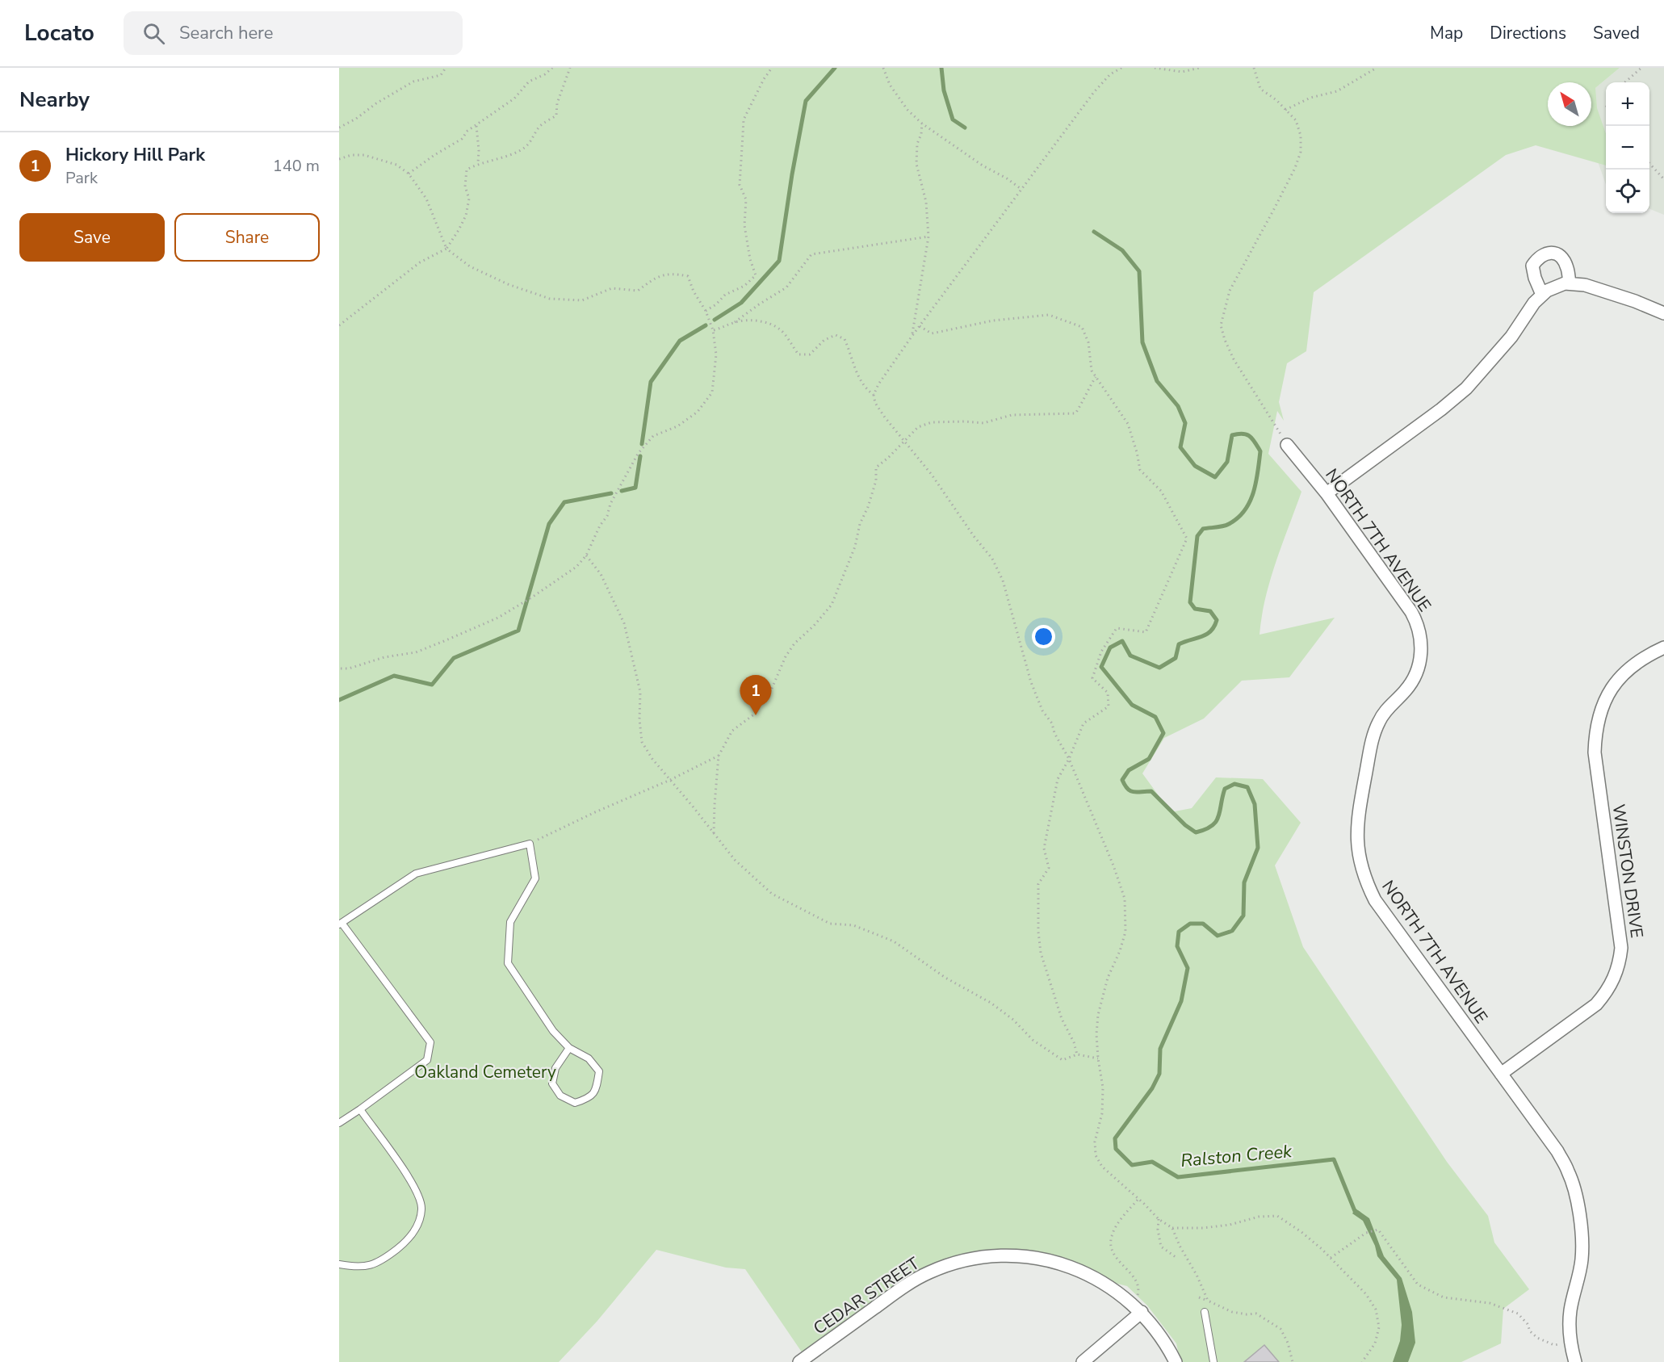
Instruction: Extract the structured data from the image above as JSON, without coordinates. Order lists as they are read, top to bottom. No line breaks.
{"streets":{"street":["NORTH 7TH AVENUE","WINSTON DRIVE","CEDAR STREET"]},"crossings":[["NORTH 7TH AVENUE","WINSTON DRIVE"]],"water":["Ralston Creek"],"parks":["Oakland Cemetery"],"north":"top left","page":{"header":"Locato","search":"Search here","nav":["Map","Directions","Saved"],"heading":"Nearby","map_buttons":["+","−"],"list":[{"mark":"1","name":"Hickory Hill Park","note":"Park","value":"140 m"}],"buttons":["Save","Share"],"pins":"1"}}
